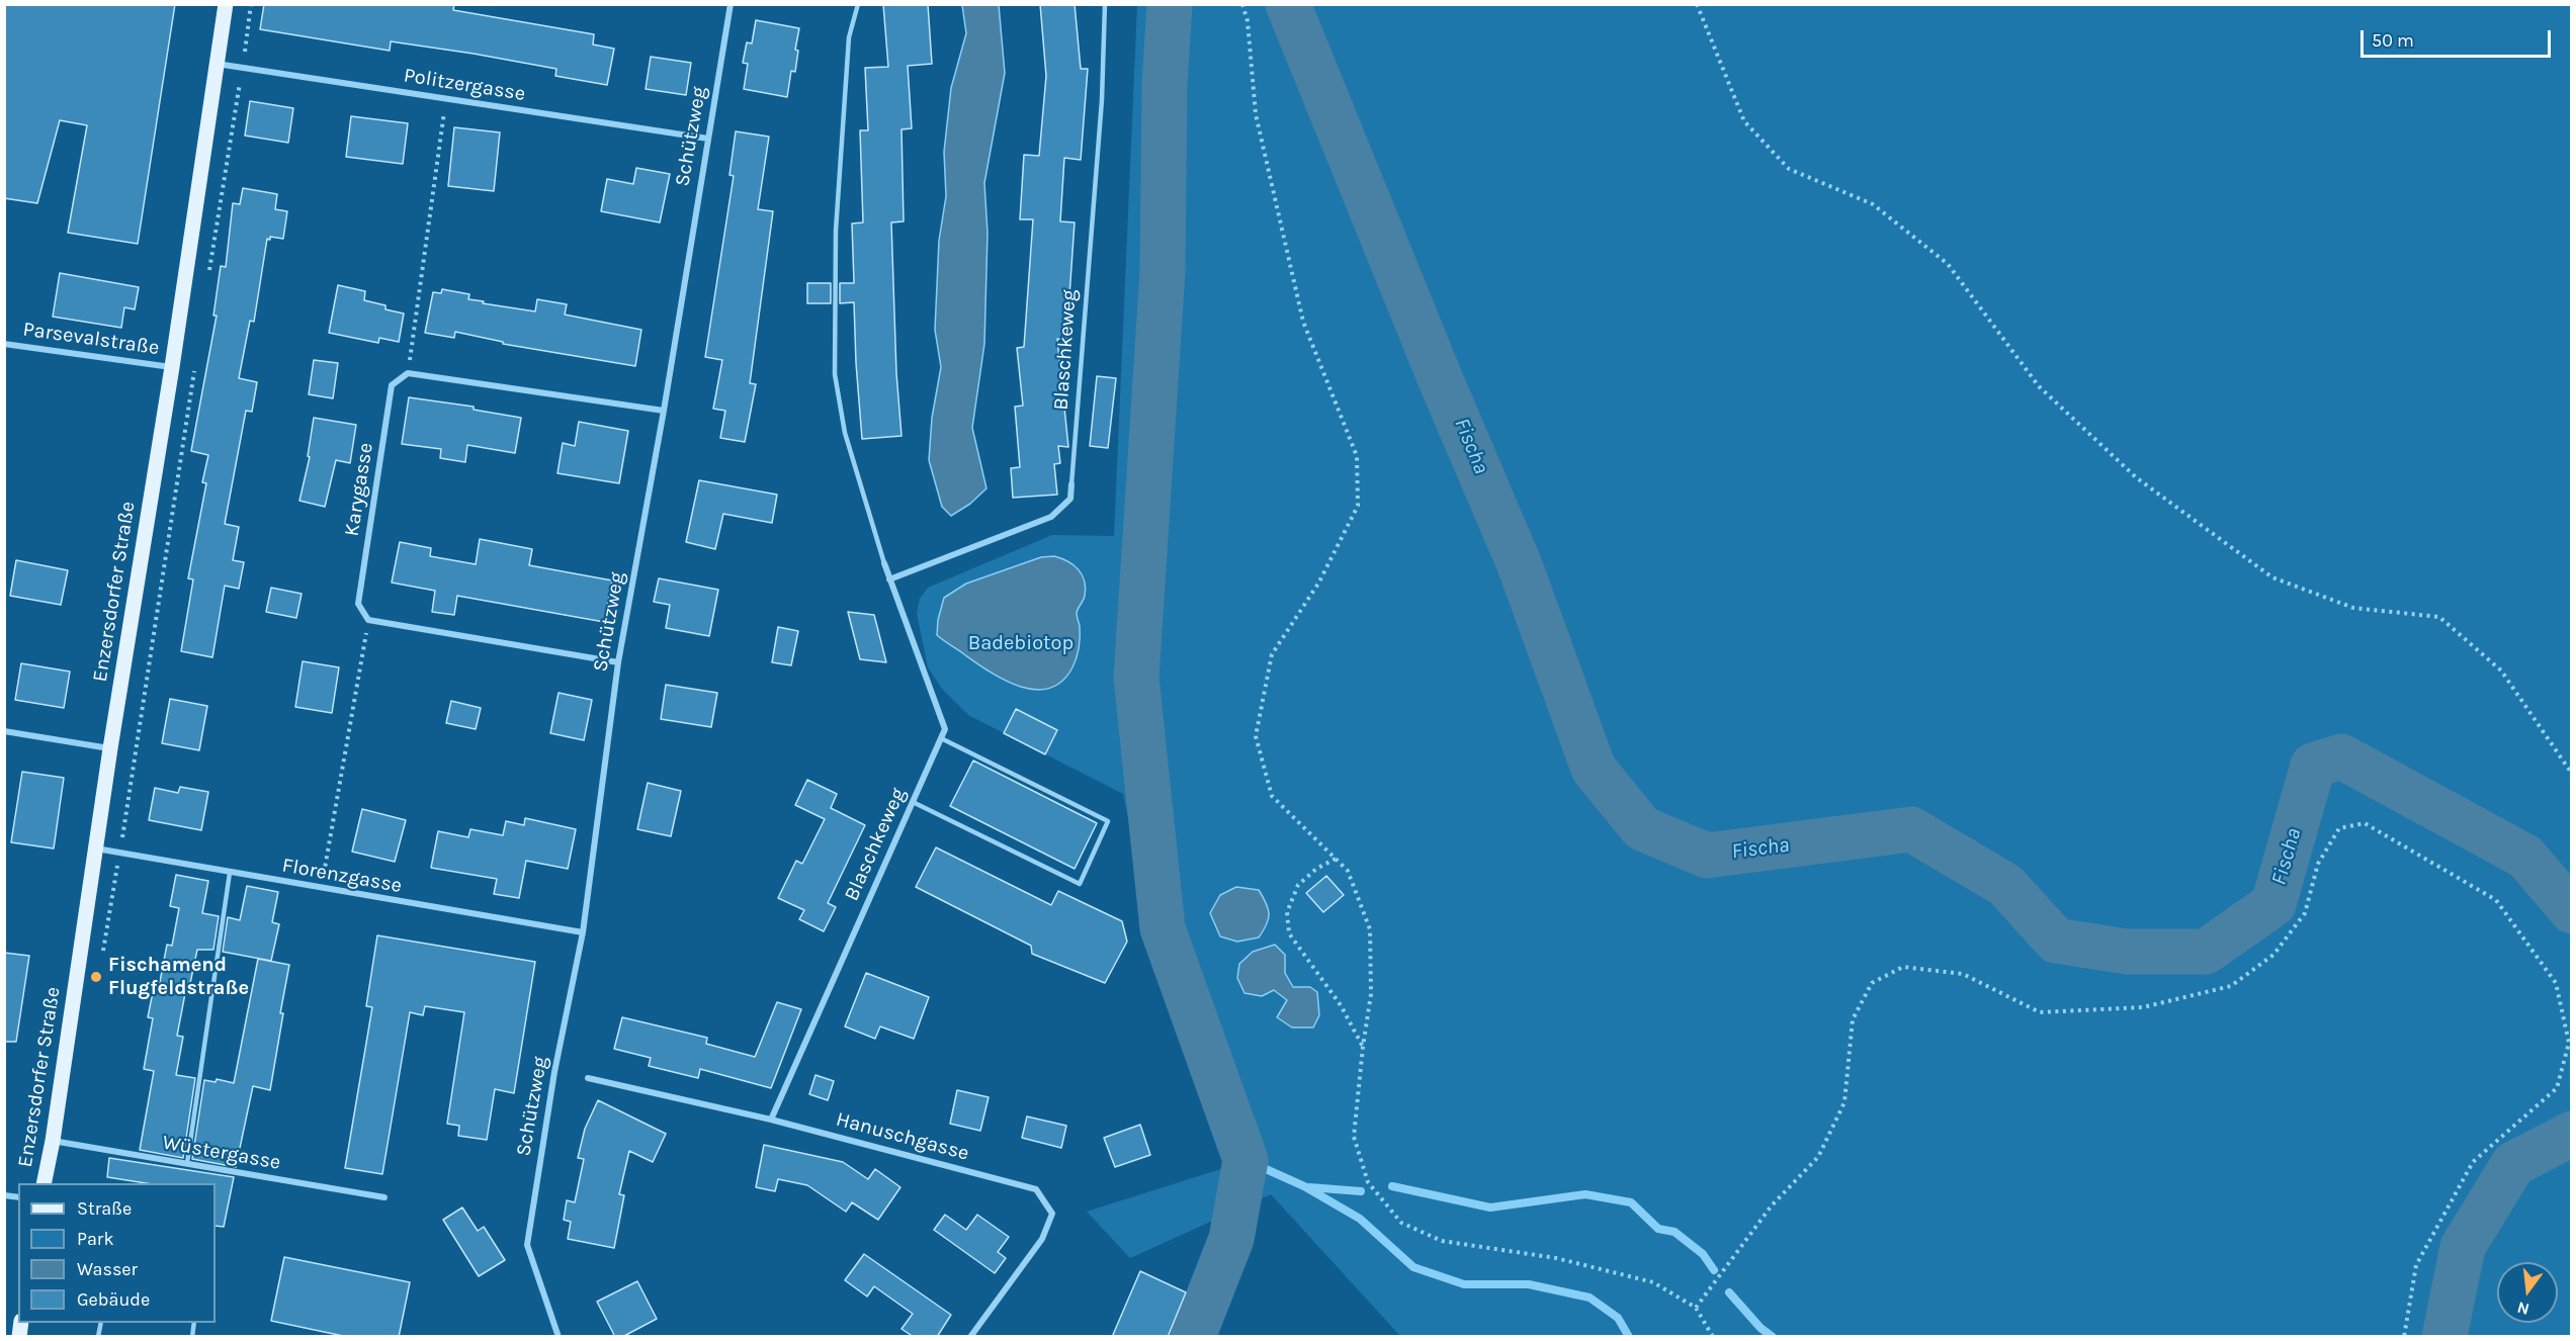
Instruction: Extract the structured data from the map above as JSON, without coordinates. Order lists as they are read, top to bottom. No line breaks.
{"streets":{"main road":["Enzersdorfer Straße"],"street":["Politzergasse","Schützweg","Parsevalstraße","Blaschkeweg","Karygasse","Florenzgasse","Hanuschgasse","Wüstergasse"]},"crossings":[["Politzergasse","Schützweg"],["Politzergasse","Enzersdorfer Straße"],["Schützweg","Florenzgasse"],["Parsevalstraße","Enzersdorfer Straße"],["Blaschkeweg","Hanuschgasse"],["Enzersdorfer Straße","Florenzgasse"],["Enzersdorfer Straße","Wüstergasse"]],"water":["Fischa"],"parks":["Badebiotop"],"places":["Fischamend Flugfeldstraße"],"legend":["Straße","Park","Wasser","Gebäude"],"scale_bar":"50 m","north":"bottom"}
